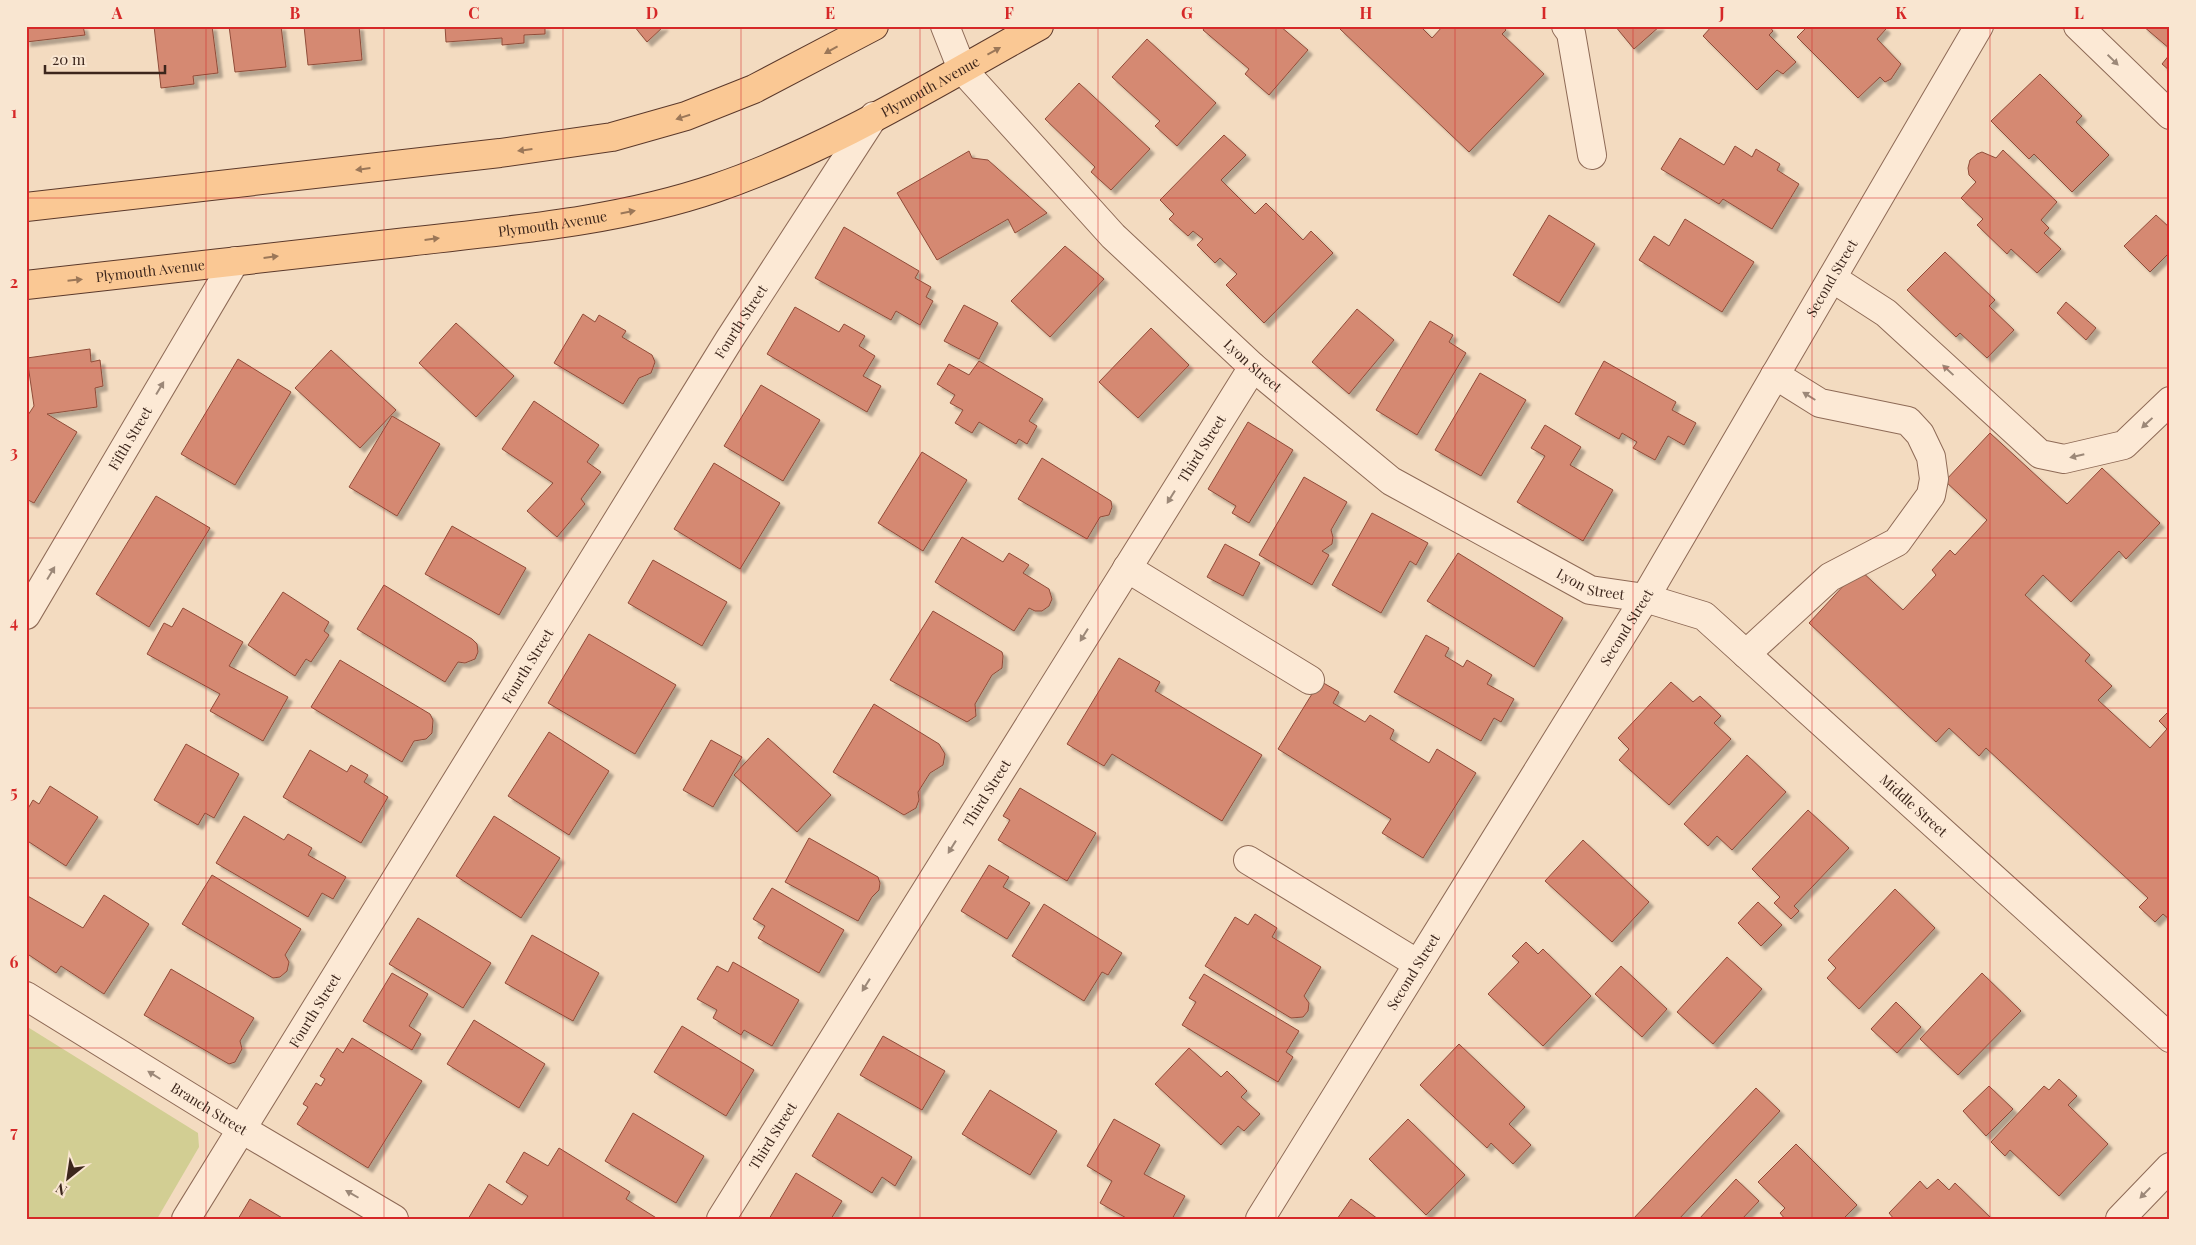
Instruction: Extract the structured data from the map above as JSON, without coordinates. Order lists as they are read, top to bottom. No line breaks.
{"streets":{"main road":["Plymouth Avenue"],"street":["Second Street","Fourth Street","Lyon Street","Fifth Street","Third Street","Middle Street","Branch Street"]},"crossings":[["Plymouth Avenue","Fourth Street"],["Plymouth Avenue","Lyon Street"],["Plymouth Avenue","Fifth Street"],["Second Street","Lyon Street"],["Second Street","Middle Street"],["Fourth Street","Branch Street"],["Lyon Street","Third Street"],["Lyon Street","Middle Street"]],"one_way":["Fifth Street","Third Street","Branch Street"],"scale_bar":"20 m","north":"bottom left","grid":{"columns":["A","B","C","D","E","F","G","H","I","J","K","L"],"rows":["1","2","3","4","5","6","7"]}}
